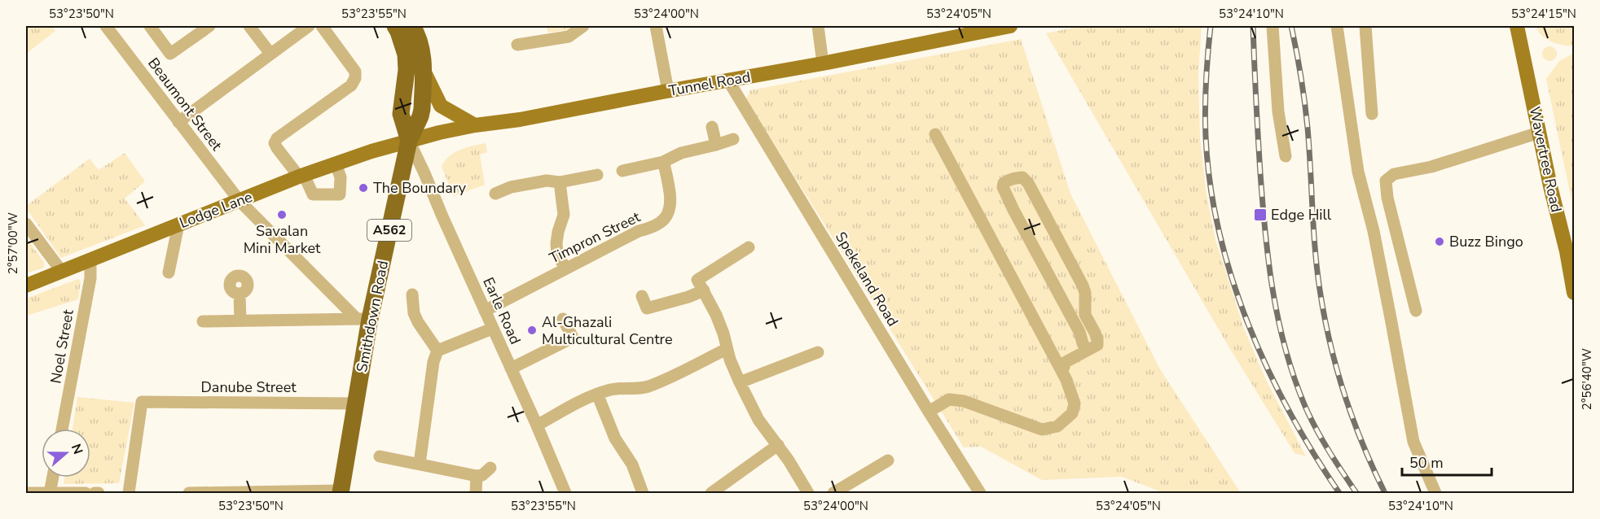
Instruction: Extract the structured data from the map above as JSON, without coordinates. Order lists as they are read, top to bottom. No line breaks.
{"streets":{"highway":["A562","Smithdown Road"],"main road":["Tunnel Road","Wavertree Road","Lodge Lane"],"street":["Beaumont Street","Timpron Street","Spekeland Road","Earle Road","Noel Street","Danube Street"]},"crossings":[["Tunnel Road","Lodge Lane"],["Tunnel Road","A562"],["Tunnel Road","Spekeland Road"],["Tunnel Road","Earle Road"],["Tunnel Road","Smithdown Road"],["Beaumont Street","Lodge Lane"],["Beaumont Street","Smithdown Road"],["Lodge Lane","A562"],["Lodge Lane","Earle Road"],["Lodge Lane","Smithdown Road"],["Lodge Lane","Noel Street"],["A562","Earle Road"],["A562","Smithdown Road"],["Timpron Street","Earle Road"],["Earle Road","Smithdown Road"],["Smithdown Road","Danube Street"]],"places":{"other":["The Boundary","Savalan Mini Market","Buzz Bingo","Al-Ghazali Multicultural Centre"],"transit":["Edge Hill"]},"scale_bar":"50 m","north":"right","coordinates":["53°23'50\"N","53°23'55\"N","53°24'00\"N","53°24'05\"N","53°24'10\"N","53°24'15\"N","2°57'00\"W","2°56'40\"W"]}
